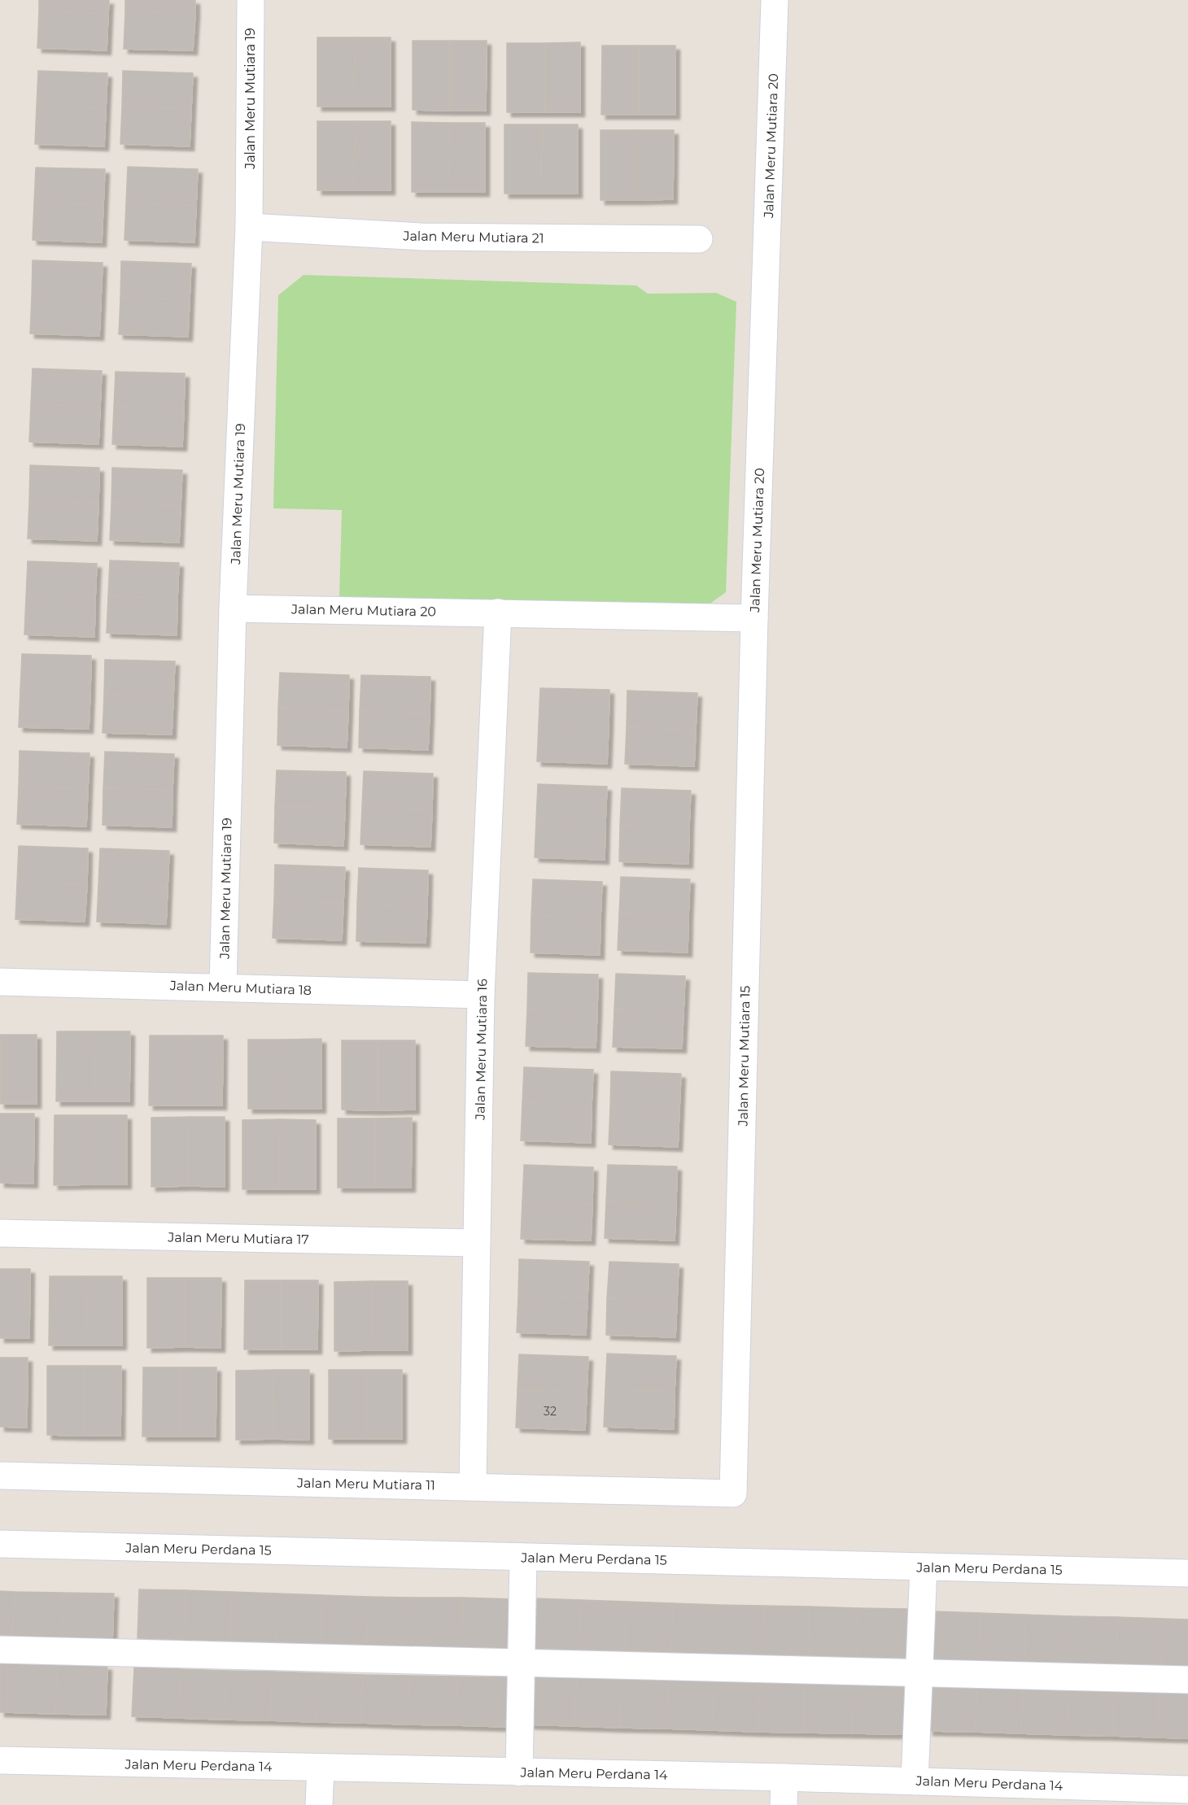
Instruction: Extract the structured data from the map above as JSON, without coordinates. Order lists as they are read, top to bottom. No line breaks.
{"streets":{"street":["Jalan Meru Mutiara 19","Jalan Meru Mutiara 20","Jalan Meru Mutiara 21","Jalan Meru Mutiara 18","Jalan Meru Mutiara 16","Jalan Meru Mutiara 15","Jalan Meru Mutiara 17","Jalan Meru Mutiara 11","Jalan Meru Perdana 15","Jalan Meru Perdana 14"]},"crossings":[["Jalan Meru Mutiara 19","Jalan Meru Mutiara 20"],["Jalan Meru Mutiara 19","Jalan Meru Mutiara 21"],["Jalan Meru Mutiara 19","Jalan Meru Mutiara 18"],["Jalan Meru Mutiara 20","Jalan Meru Mutiara 16"],["Jalan Meru Mutiara 20","Jalan Meru Mutiara 15"],["Jalan Meru Mutiara 18","Jalan Meru Mutiara 16"],["Jalan Meru Mutiara 16","Jalan Meru Mutiara 17"],["Jalan Meru Mutiara 16","Jalan Meru Mutiara 11"],["Jalan Meru Mutiara 15","Jalan Meru Mutiara 11"]],"house_numbers":["32"]}
